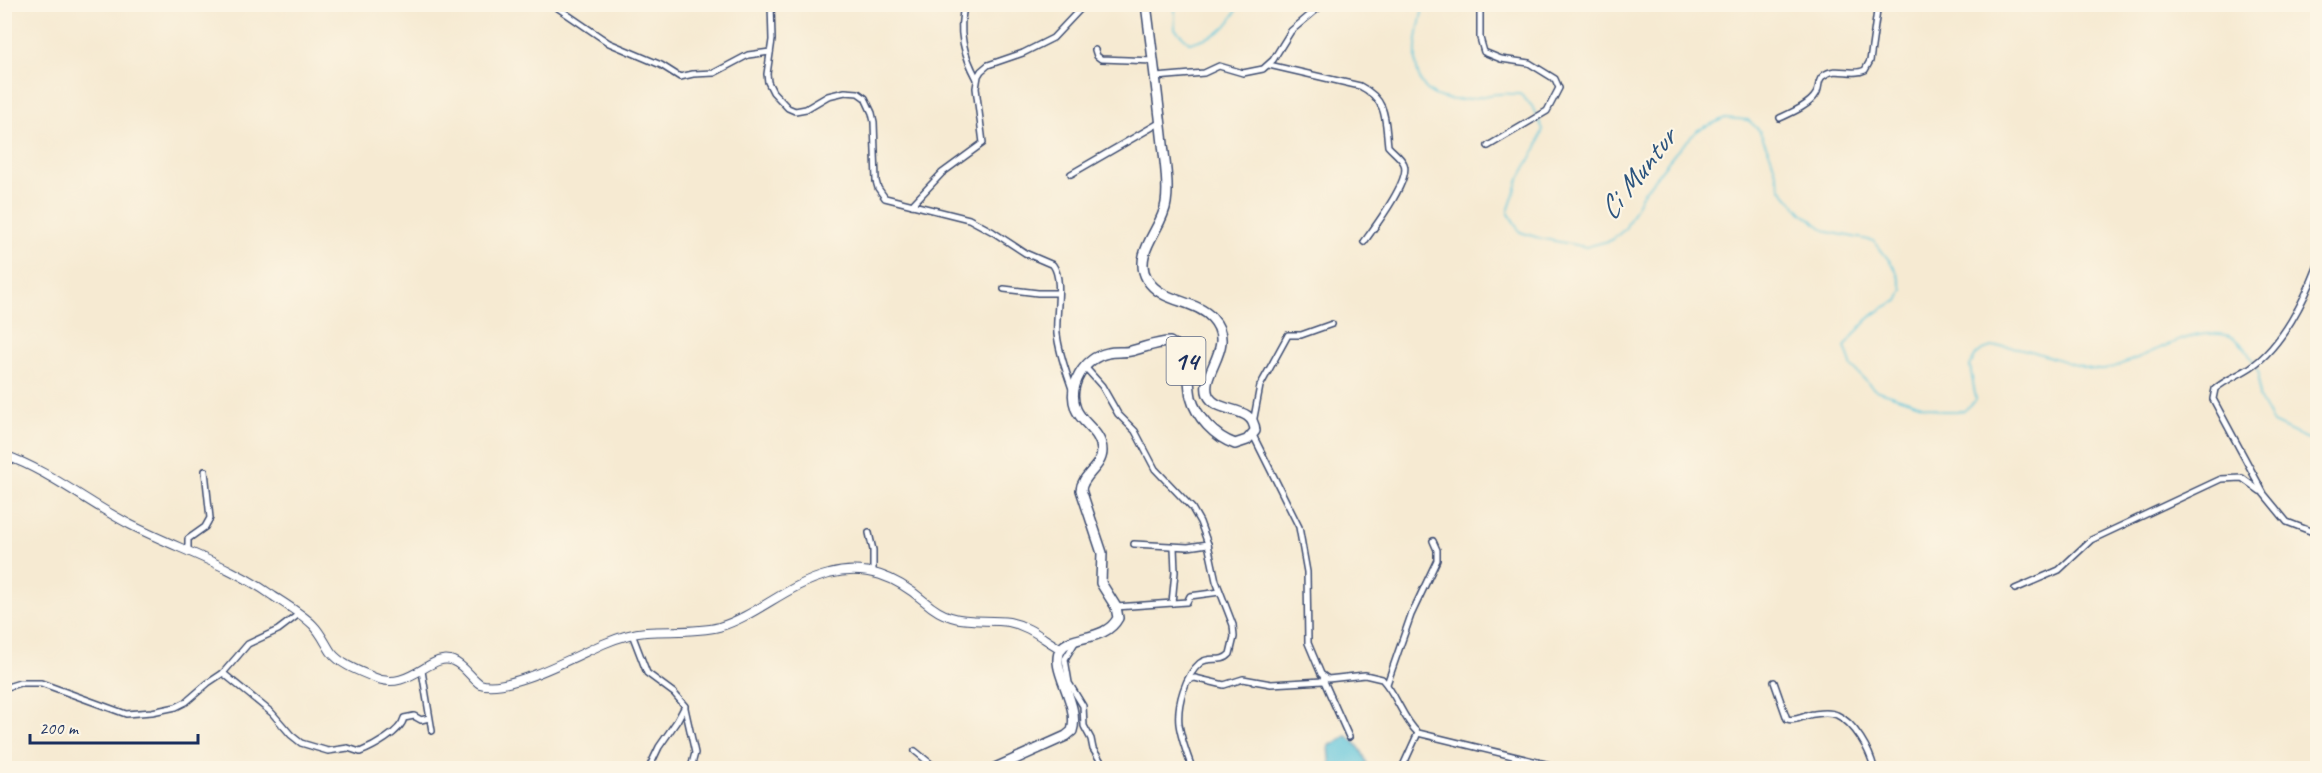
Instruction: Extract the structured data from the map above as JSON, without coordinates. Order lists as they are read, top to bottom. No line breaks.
{"streets":{"highway":["14"]},"water":["Ci Muntur"],"scale_bar":"200 m"}
